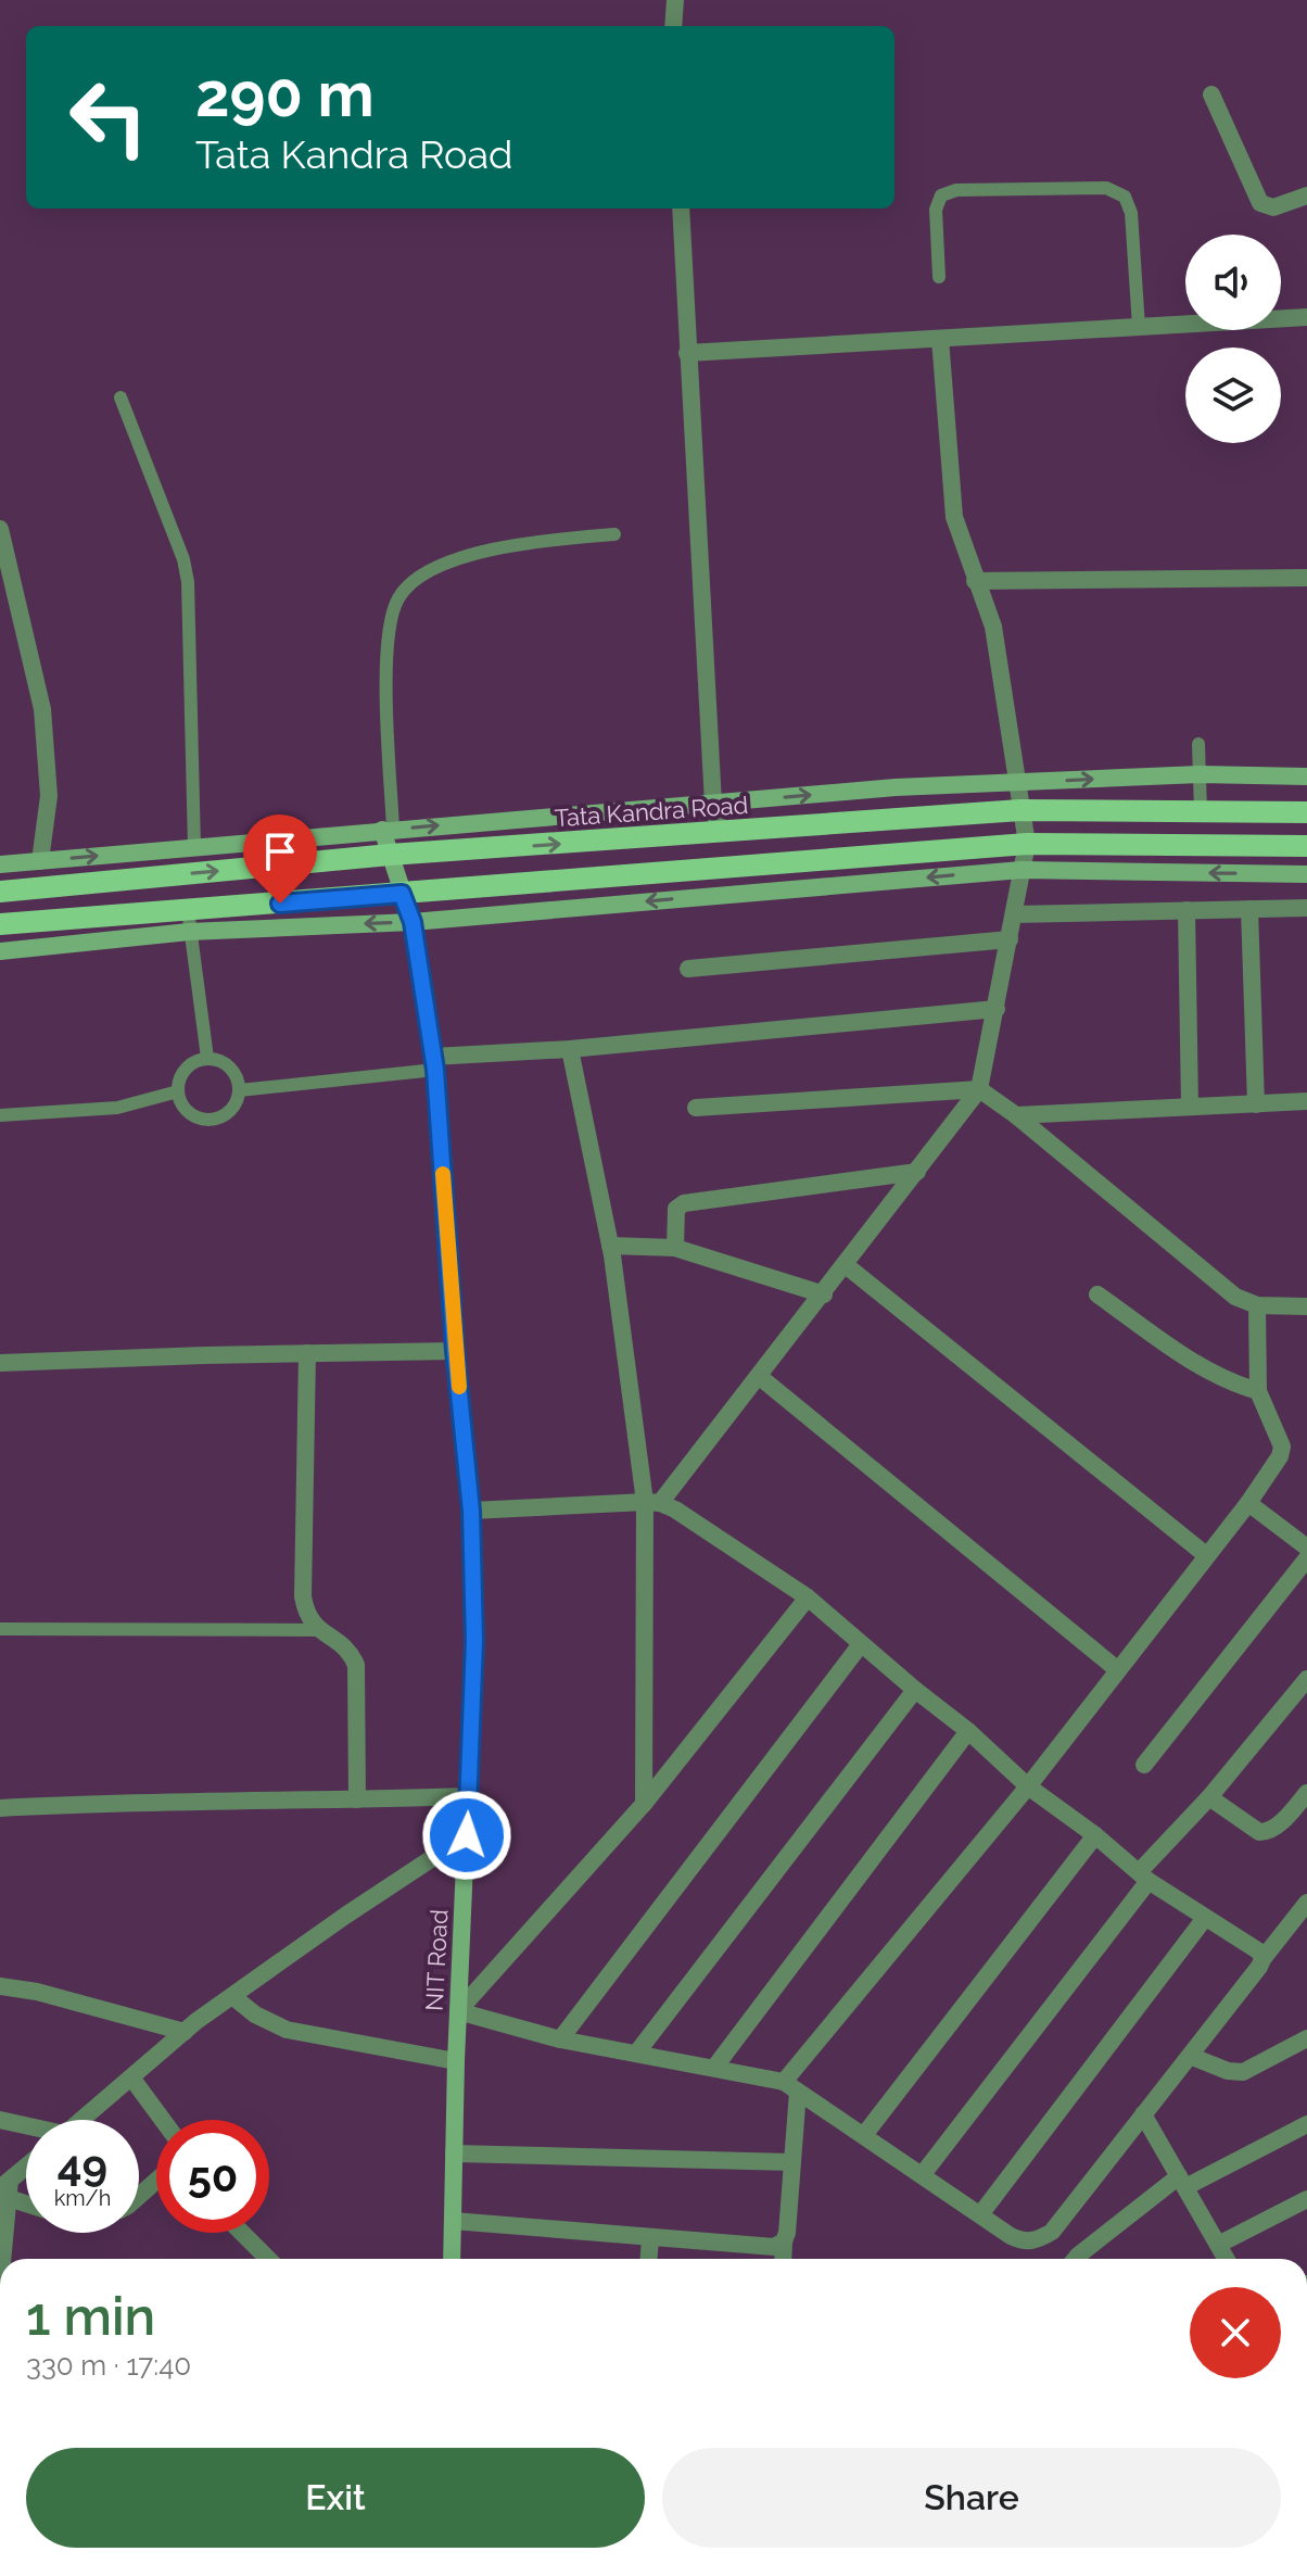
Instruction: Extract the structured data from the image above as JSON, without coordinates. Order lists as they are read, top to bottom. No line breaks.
{"streets":{"main road":["Tata Kandra Road"],"street":["NIT Road"]},"crossings":[["Tata Kandra Road","NIT Road"]],"page":{"turn":["290 m","Tata Kandra Road"],"speed":"49 km/h","limit":"50","heading":["1 min","330 m · 17:40"],"buttons":["Exit","Share"]}}
